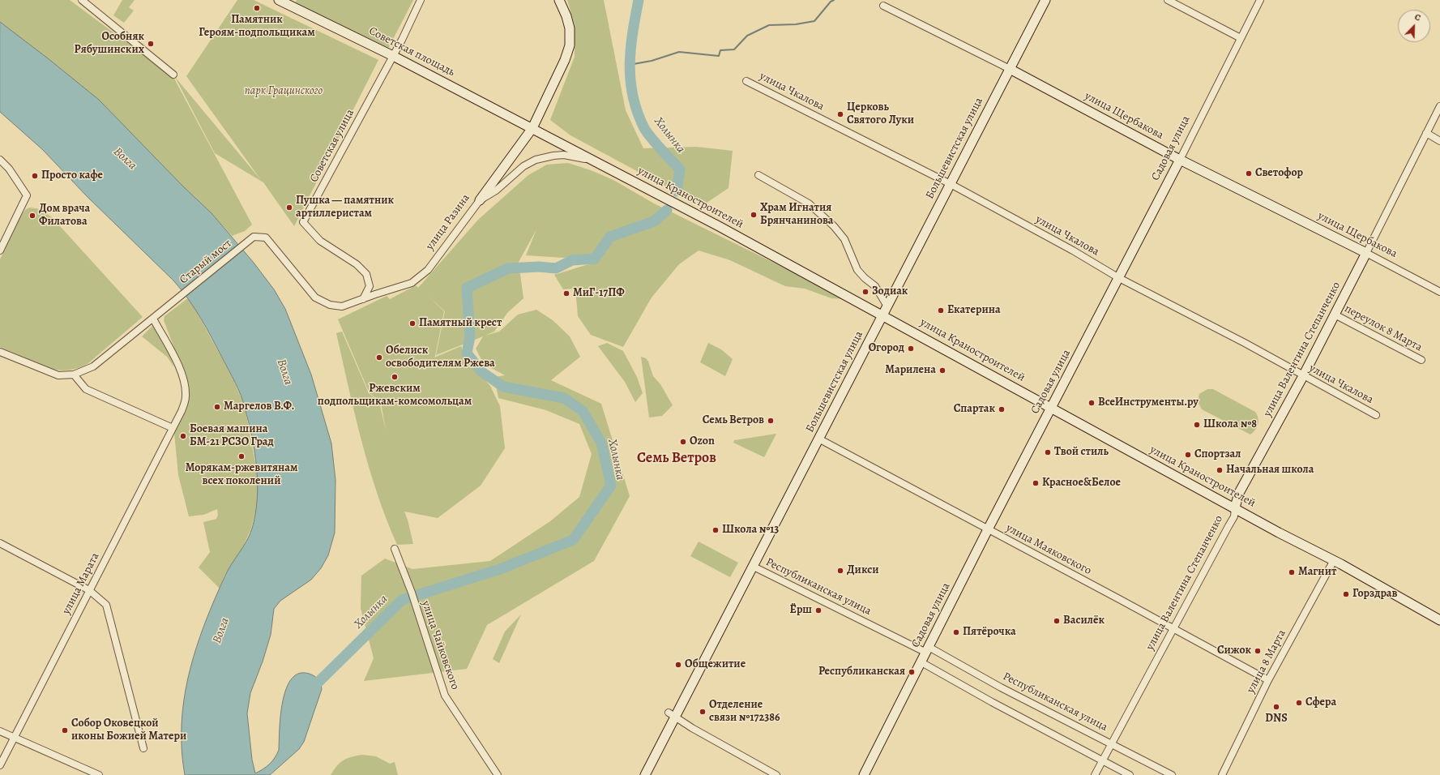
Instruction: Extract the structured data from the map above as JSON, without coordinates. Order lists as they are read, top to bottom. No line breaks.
{"streets":{"street":["Советская площадь","улица Чкалова","улица Щербакова","Советская улица","Большевистская улица","Садовая улица","улица Краностроителей","улица Разина","Старый мост","переулок 8 Марта","улица Валентина Степанченко","улица Маяковского","улица Марата","Республиканская улица","улица Чайковского","улица 8 Марта"]},"crossings":[["Советская площадь","Советская улица"],["Советская площадь","улица Краностроителей"],["Советская площадь","улица Разина"],["улица Чкалова","Большевистская улица"],["улица Чкалова","Садовая улица"],["улица Чкалова","улица Валентина Степанченко"],["улица Щербакова","Большевистская улица"],["улица Щербакова","Садовая улица"],["улица Щербакова","улица Валентина Степанченко"],["Советская улица","улица Разина"],["Большевистская улица","улица Краностроителей"],["Большевистская улица","улица Маяковского"],["Большевистская улица","Республиканская улица"],["Садовая улица","улица Краностроителей"],["Садовая улица","улица Маяковского"],["Садовая улица","Республиканская улица"],["улица Краностроителей","улица Разина"],["улица Краностроителей","улица Валентина Степанченко"],["улица Краностроителей","улица 8 Марта"],["улица Разина","Старый мост"],["Старый мост","улица Марата"],["переулок 8 Марта","улица Валентина Степанченко"],["улица Валентина Степанченко","улица Маяковского"],["улица Валентина Степанченко","Республиканская улица"],["улица Маяковского","улица 8 Марта"]],"districts":["Семь Ветров"],"water":["Холынка","Волга"],"parks":["парк Грацинского"],"places":["Памятник Героям-подпольщикам","Особняк Рябушинских","Церковь Святого Луки","Светофор","Просто кафе","Пушка — памятник артиллеристам","Храм Игнатия Брянчанинова","Дом врача Филатова","Зодиак","МиГ-17ПФ","Екатерина","Памятный крест","Огород","Обелиск освободителям Ржева","Марилена","Ржевским подпольщикам-комсомольцам","ВсеИнструменты.ру","Маргелов В.Ф.","Спартак","Семь Ветров","Школа №8","Боевая машина БМ-21 РСЗО Град","Ozon","Твой стиль","Спортзал","Морякам-ржевитянам всех поколений","Начальная школа","Красное&Белое","Школа №13","Дикси","Магнит","Горздрав","Ёрш","Василёк","Пятёрочка","Сижок","Общежитие","Республиканская","Сфера","DNS","Отделение связи №172386","Собор Оковецкой иконы Божией Матери"],"north":"top right"}
